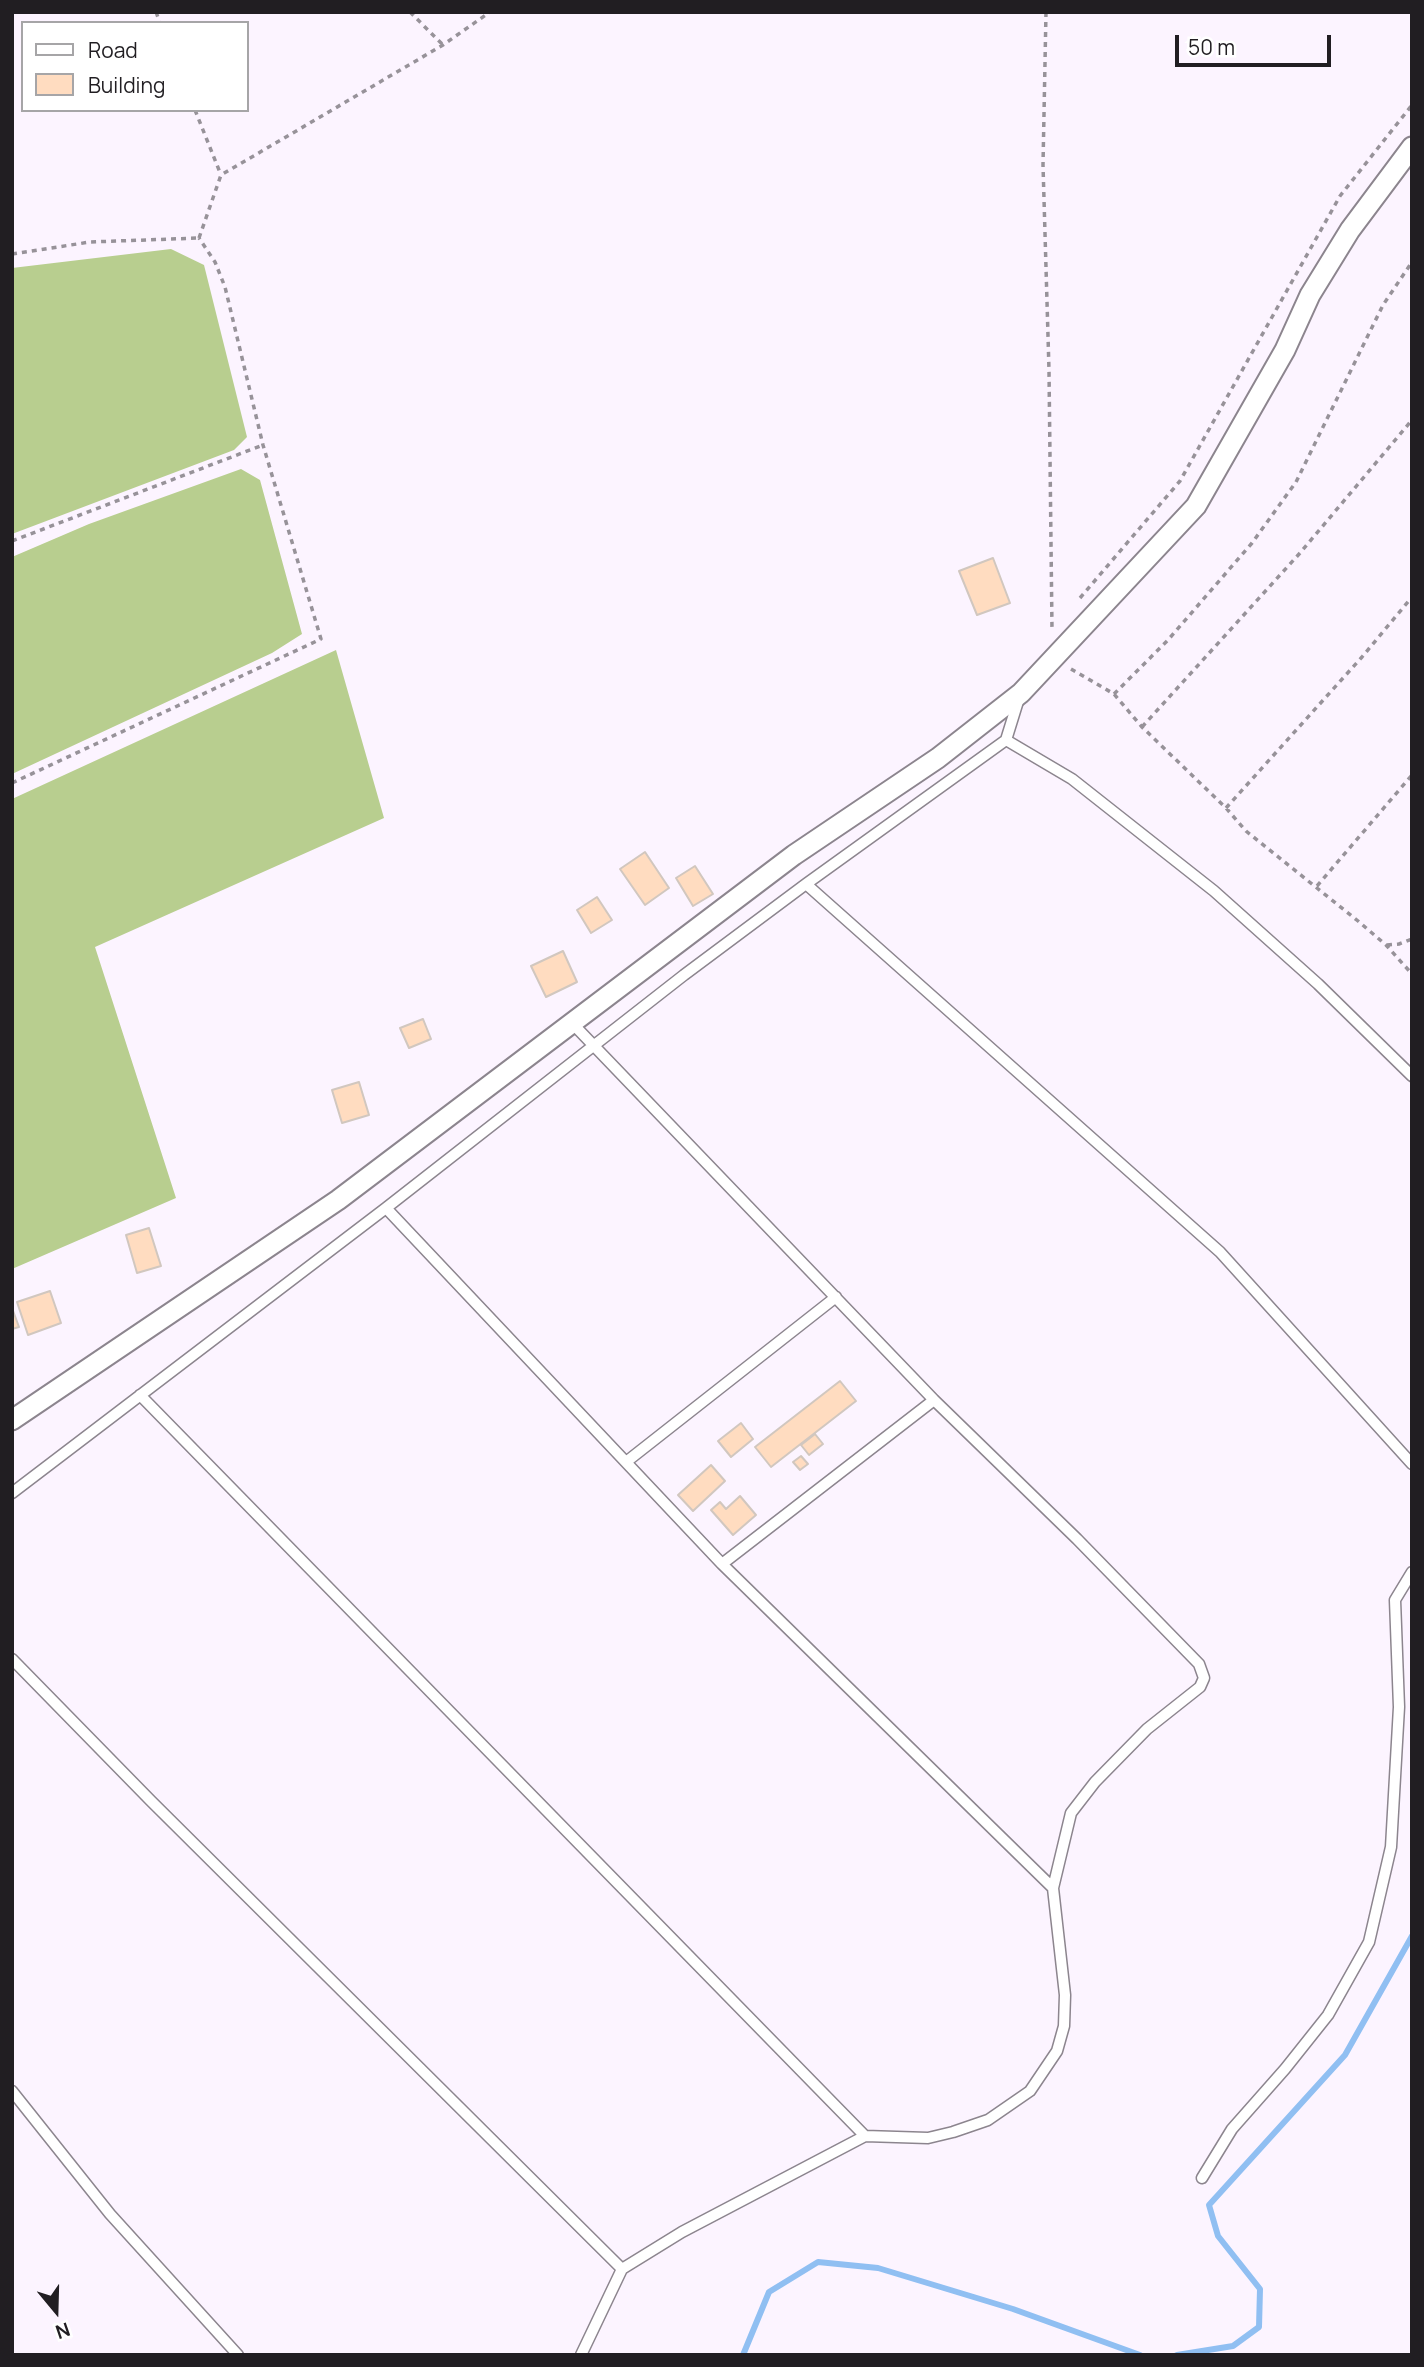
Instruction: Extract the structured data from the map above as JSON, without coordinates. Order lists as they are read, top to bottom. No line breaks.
{"legend":["Road","Building"],"scale_bar":"50 m","north":"bottom"}
